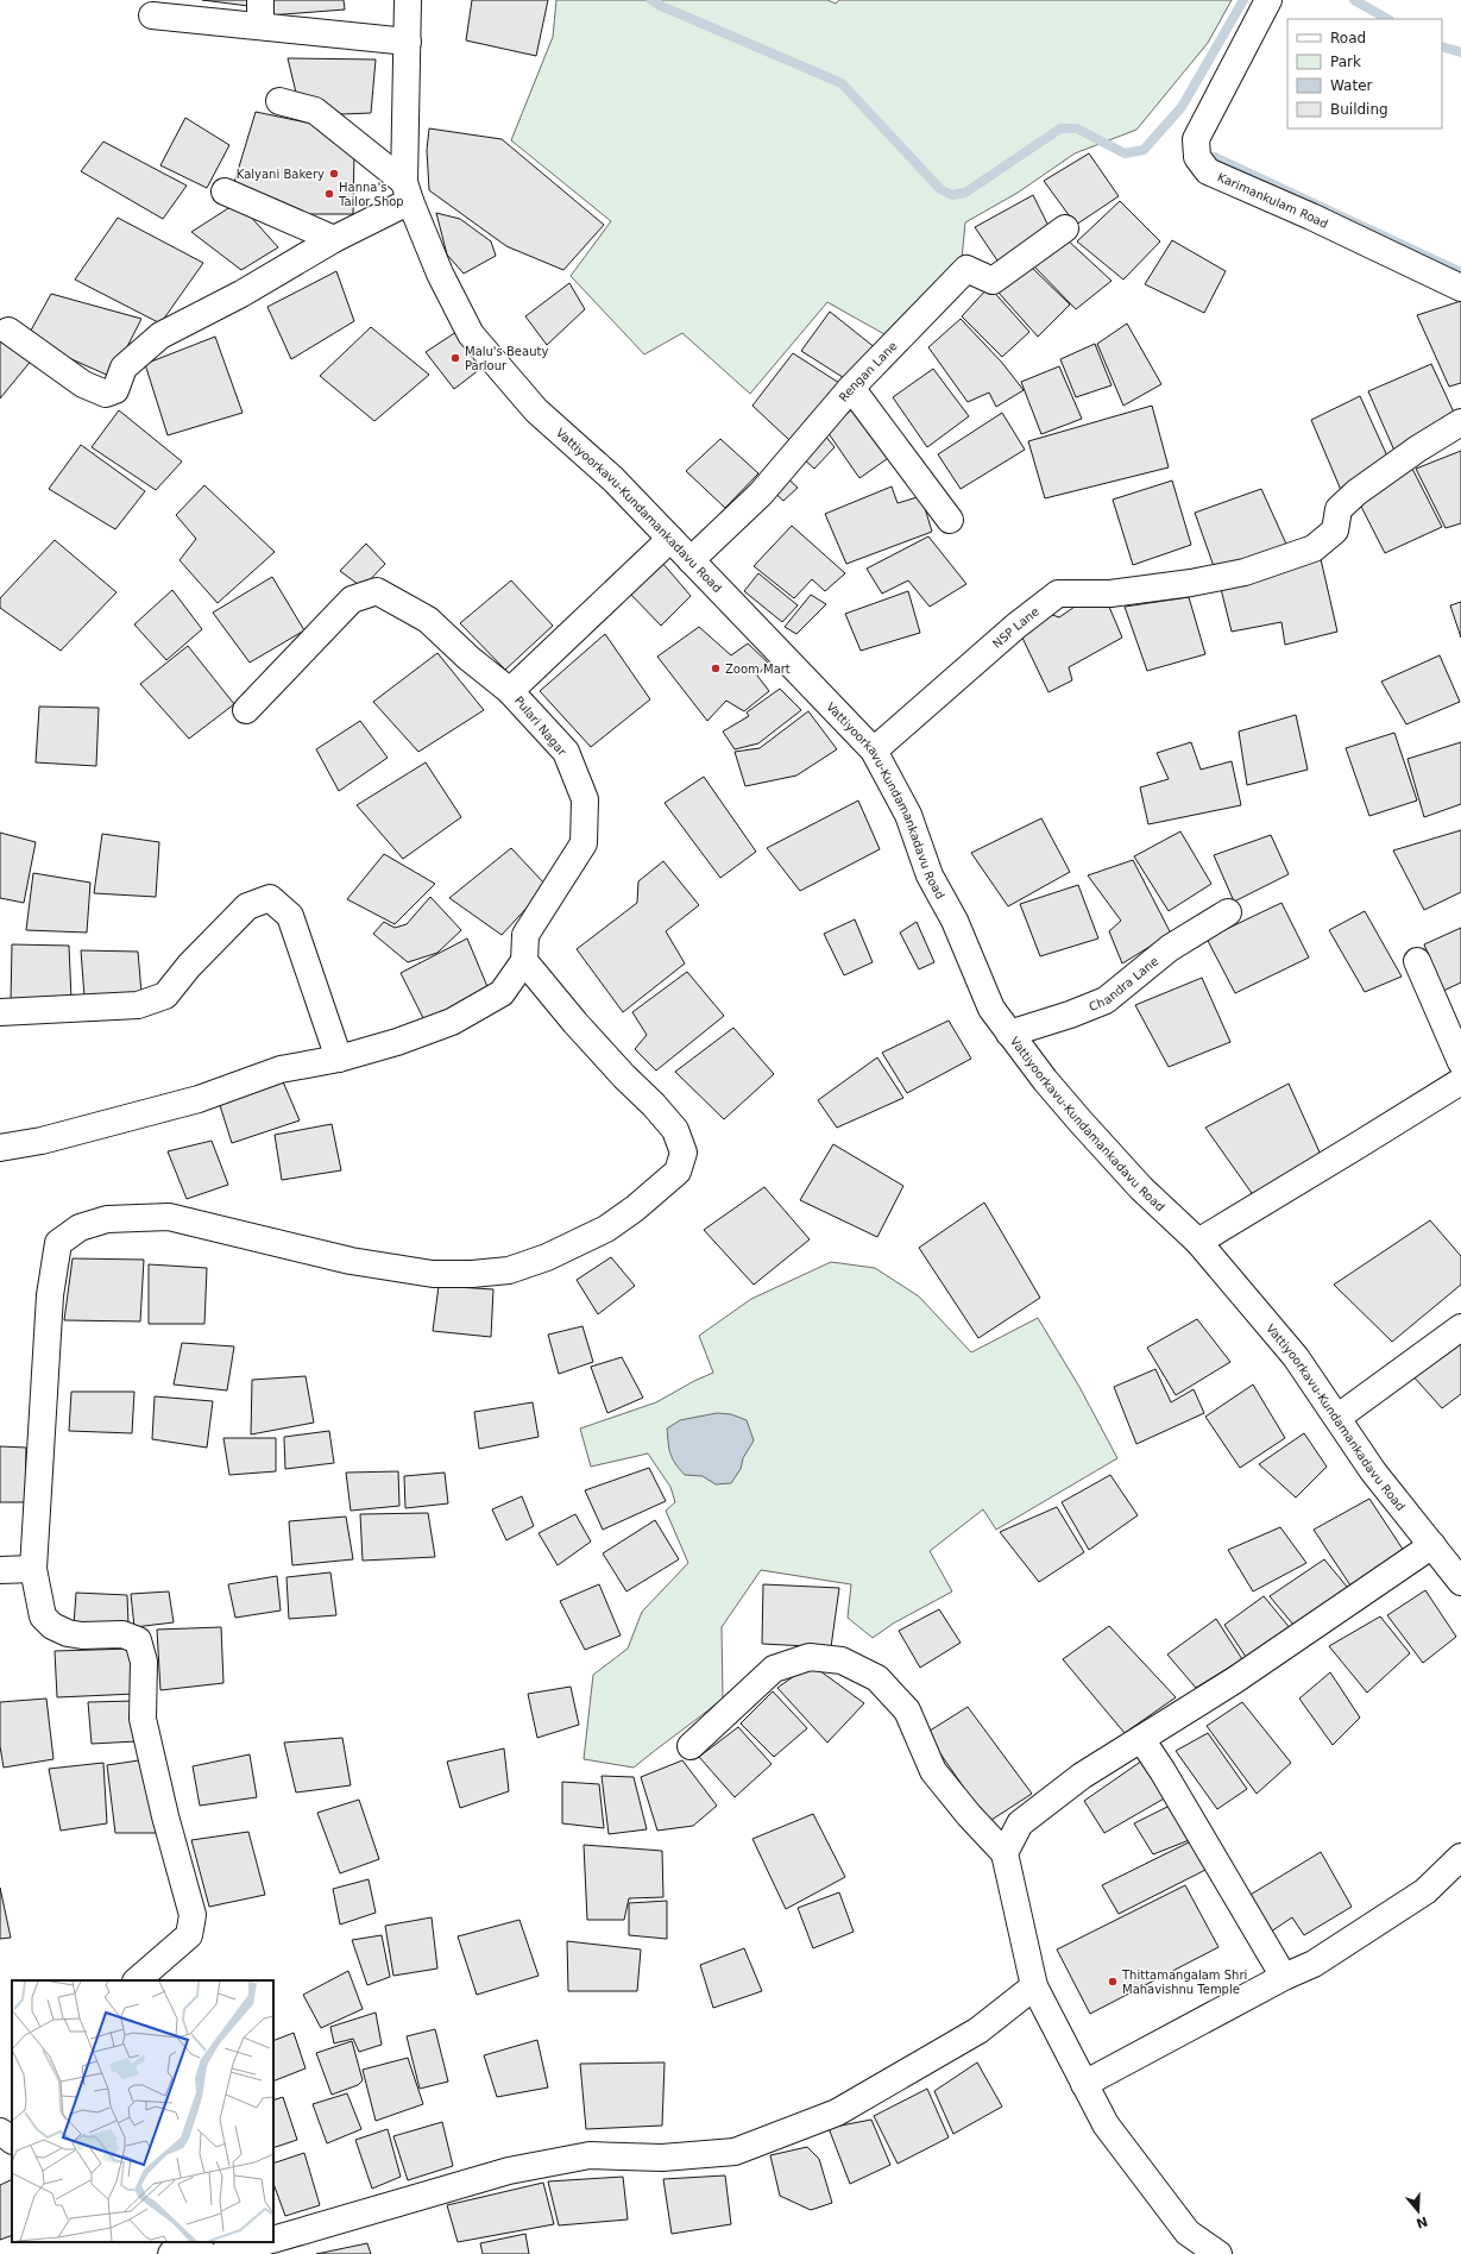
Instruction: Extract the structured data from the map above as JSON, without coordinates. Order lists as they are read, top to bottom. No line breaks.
{"streets":{"street":["Karimankulam Road","Rengan Lane","Vattiyoorkavu-Kundamankadavu Road","NSP Lane","Pulari Nagar","Chandra Lane"]},"crossings":[["Rengan Lane","Vattiyoorkavu-Kundamankadavu Road"],["Vattiyoorkavu-Kundamankadavu Road","NSP Lane"],["Vattiyoorkavu-Kundamankadavu Road","Pulari Nagar"],["Vattiyoorkavu-Kundamankadavu Road","Chandra Lane"]],"places":["Kalyani Bakery","Hanna's Tailor Shop","Malu's Beauty Parlour","Zoom Mart","Thittamangalam Shri Mahavishnu Temple"],"legend":["Road","Park","Water","Building"],"north":"bottom"}
